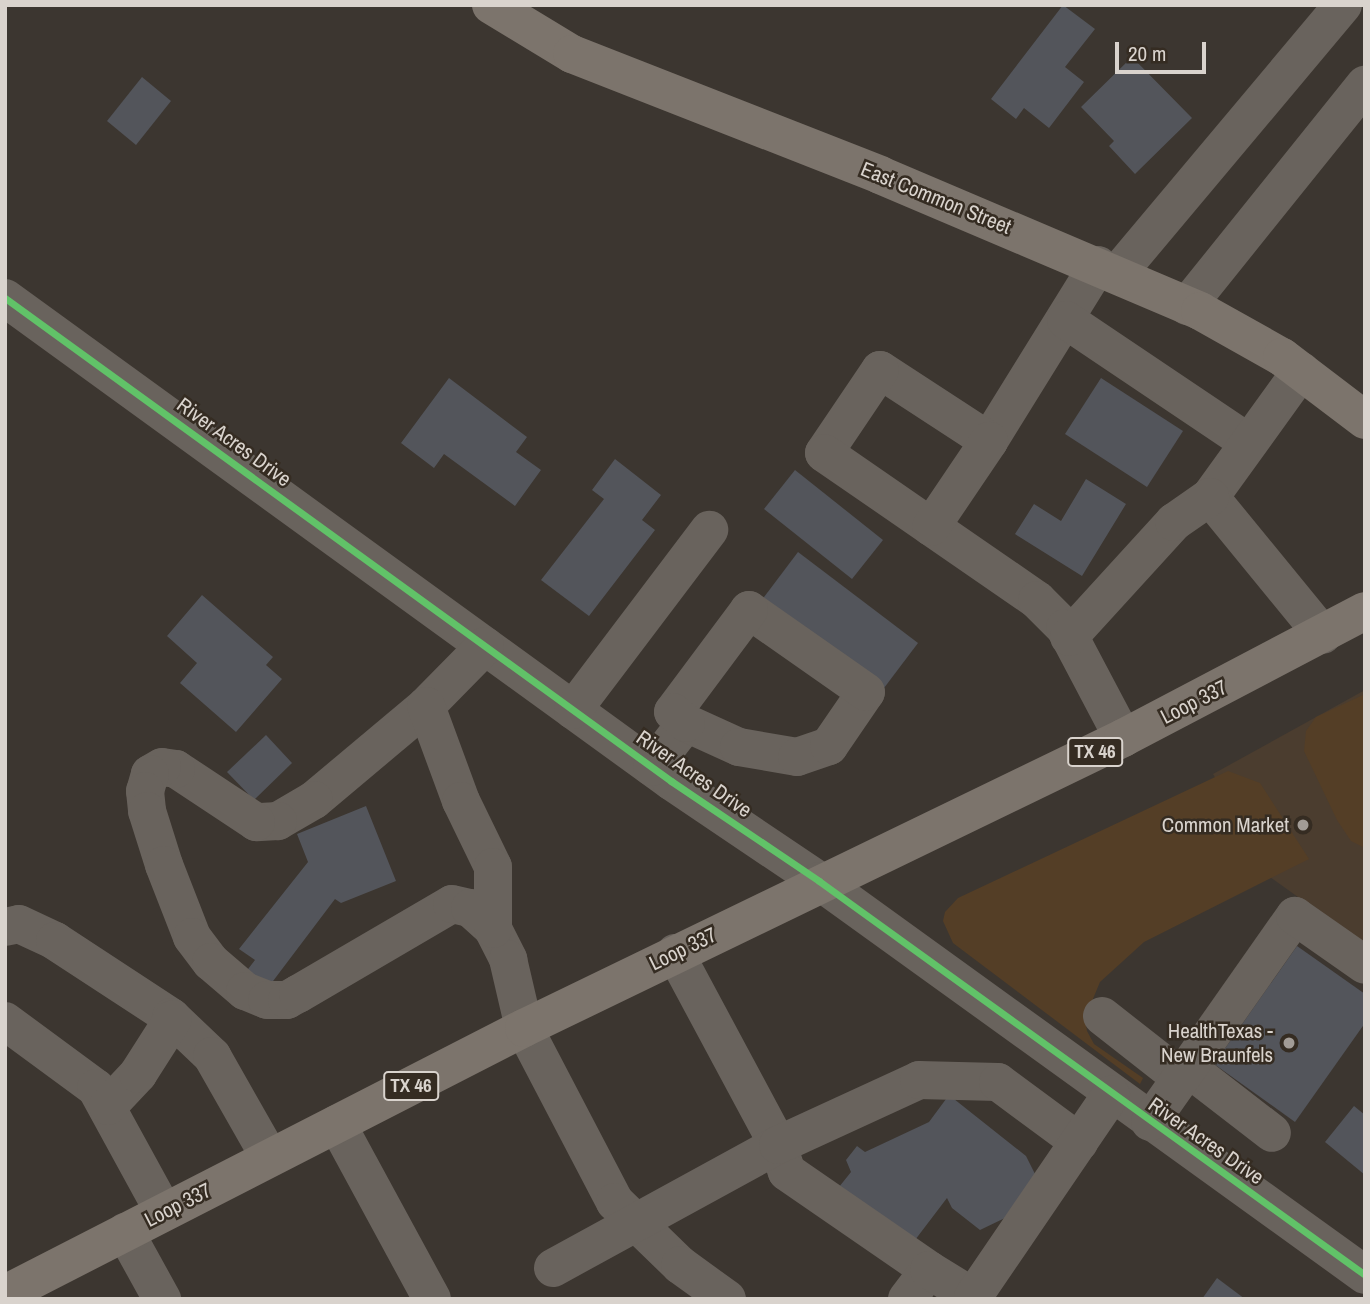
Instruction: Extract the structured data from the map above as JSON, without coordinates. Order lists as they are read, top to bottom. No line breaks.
{"streets":{"main road":["East Common Street","Loop 337","TX 46"],"street":["River Acres Drive"]},"crossings":[["River Acres Drive","Loop 337"]],"places":["Common Market","HealthTexas - New Braunfels"],"scale_bar":"20 m"}
